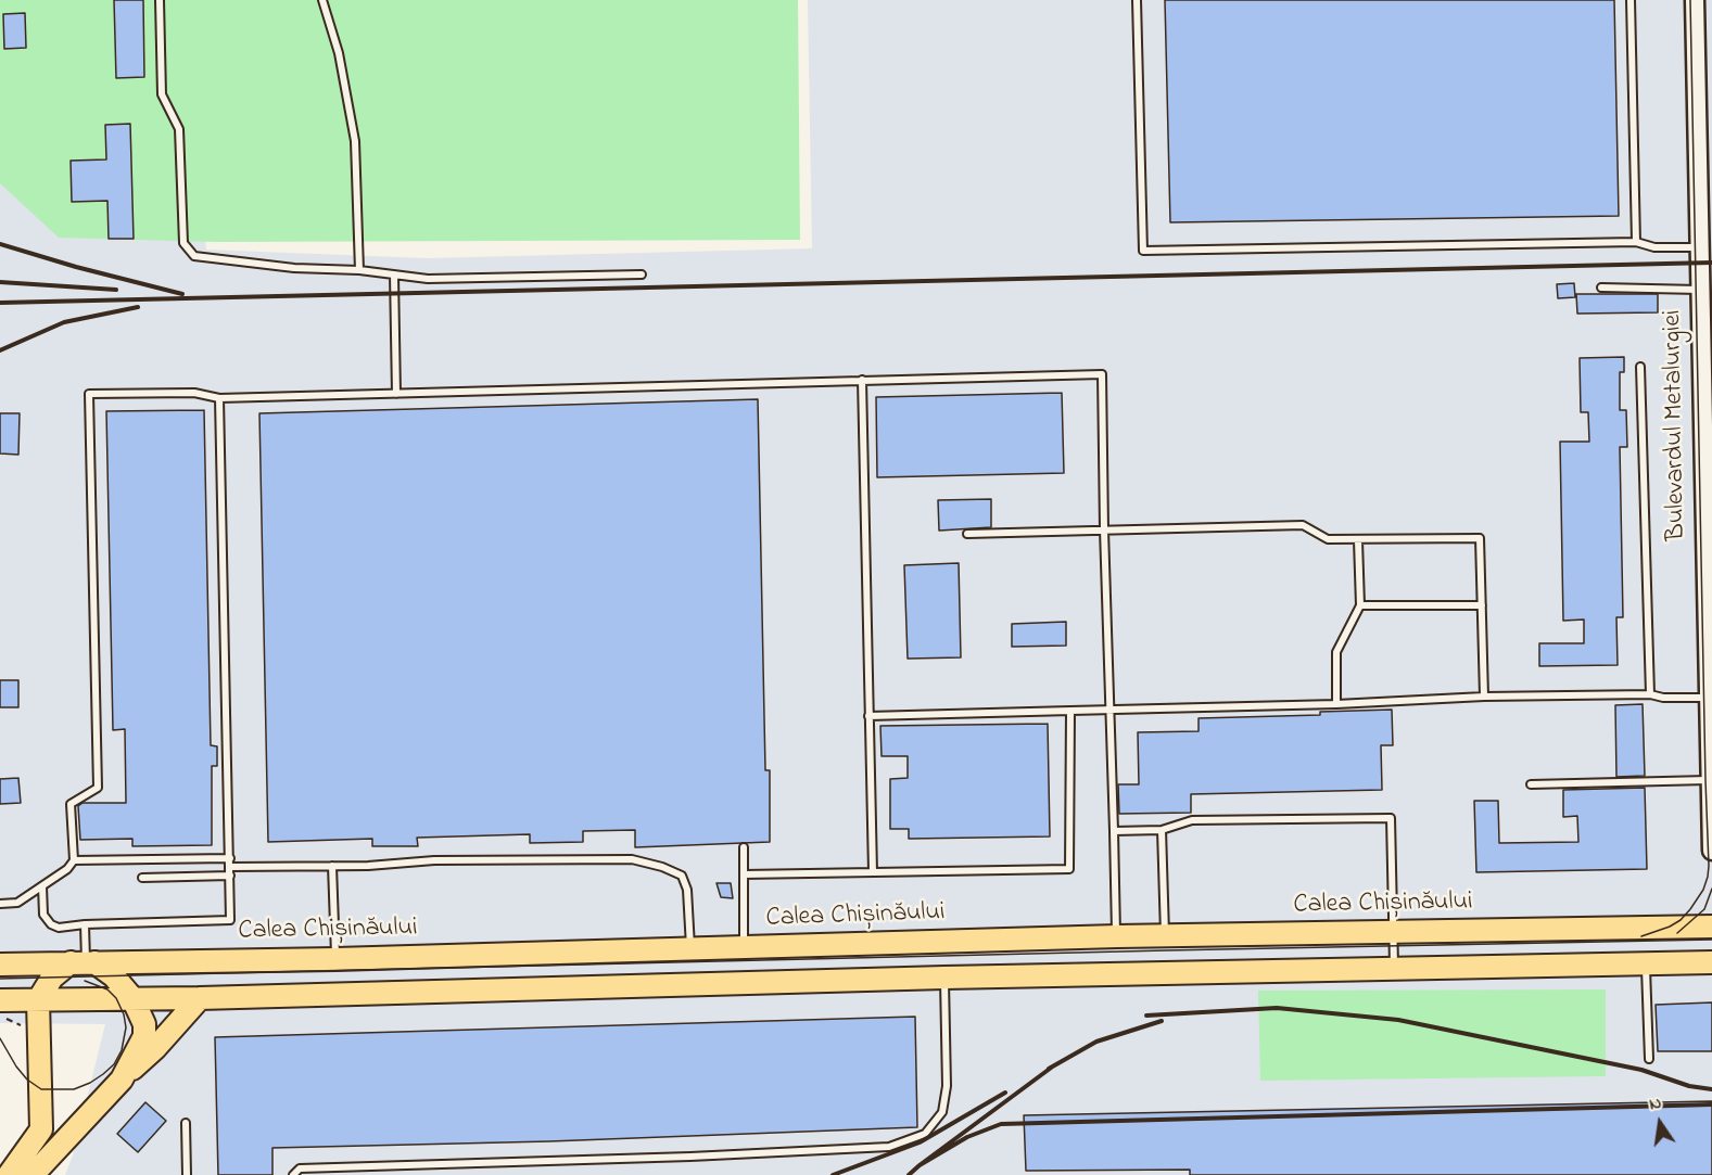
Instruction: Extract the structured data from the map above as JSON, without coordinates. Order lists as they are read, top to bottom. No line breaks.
{"streets":{"main road":["Bulevardul Metalurgiei","Calea Chișinăului"]},"north":"top"}
